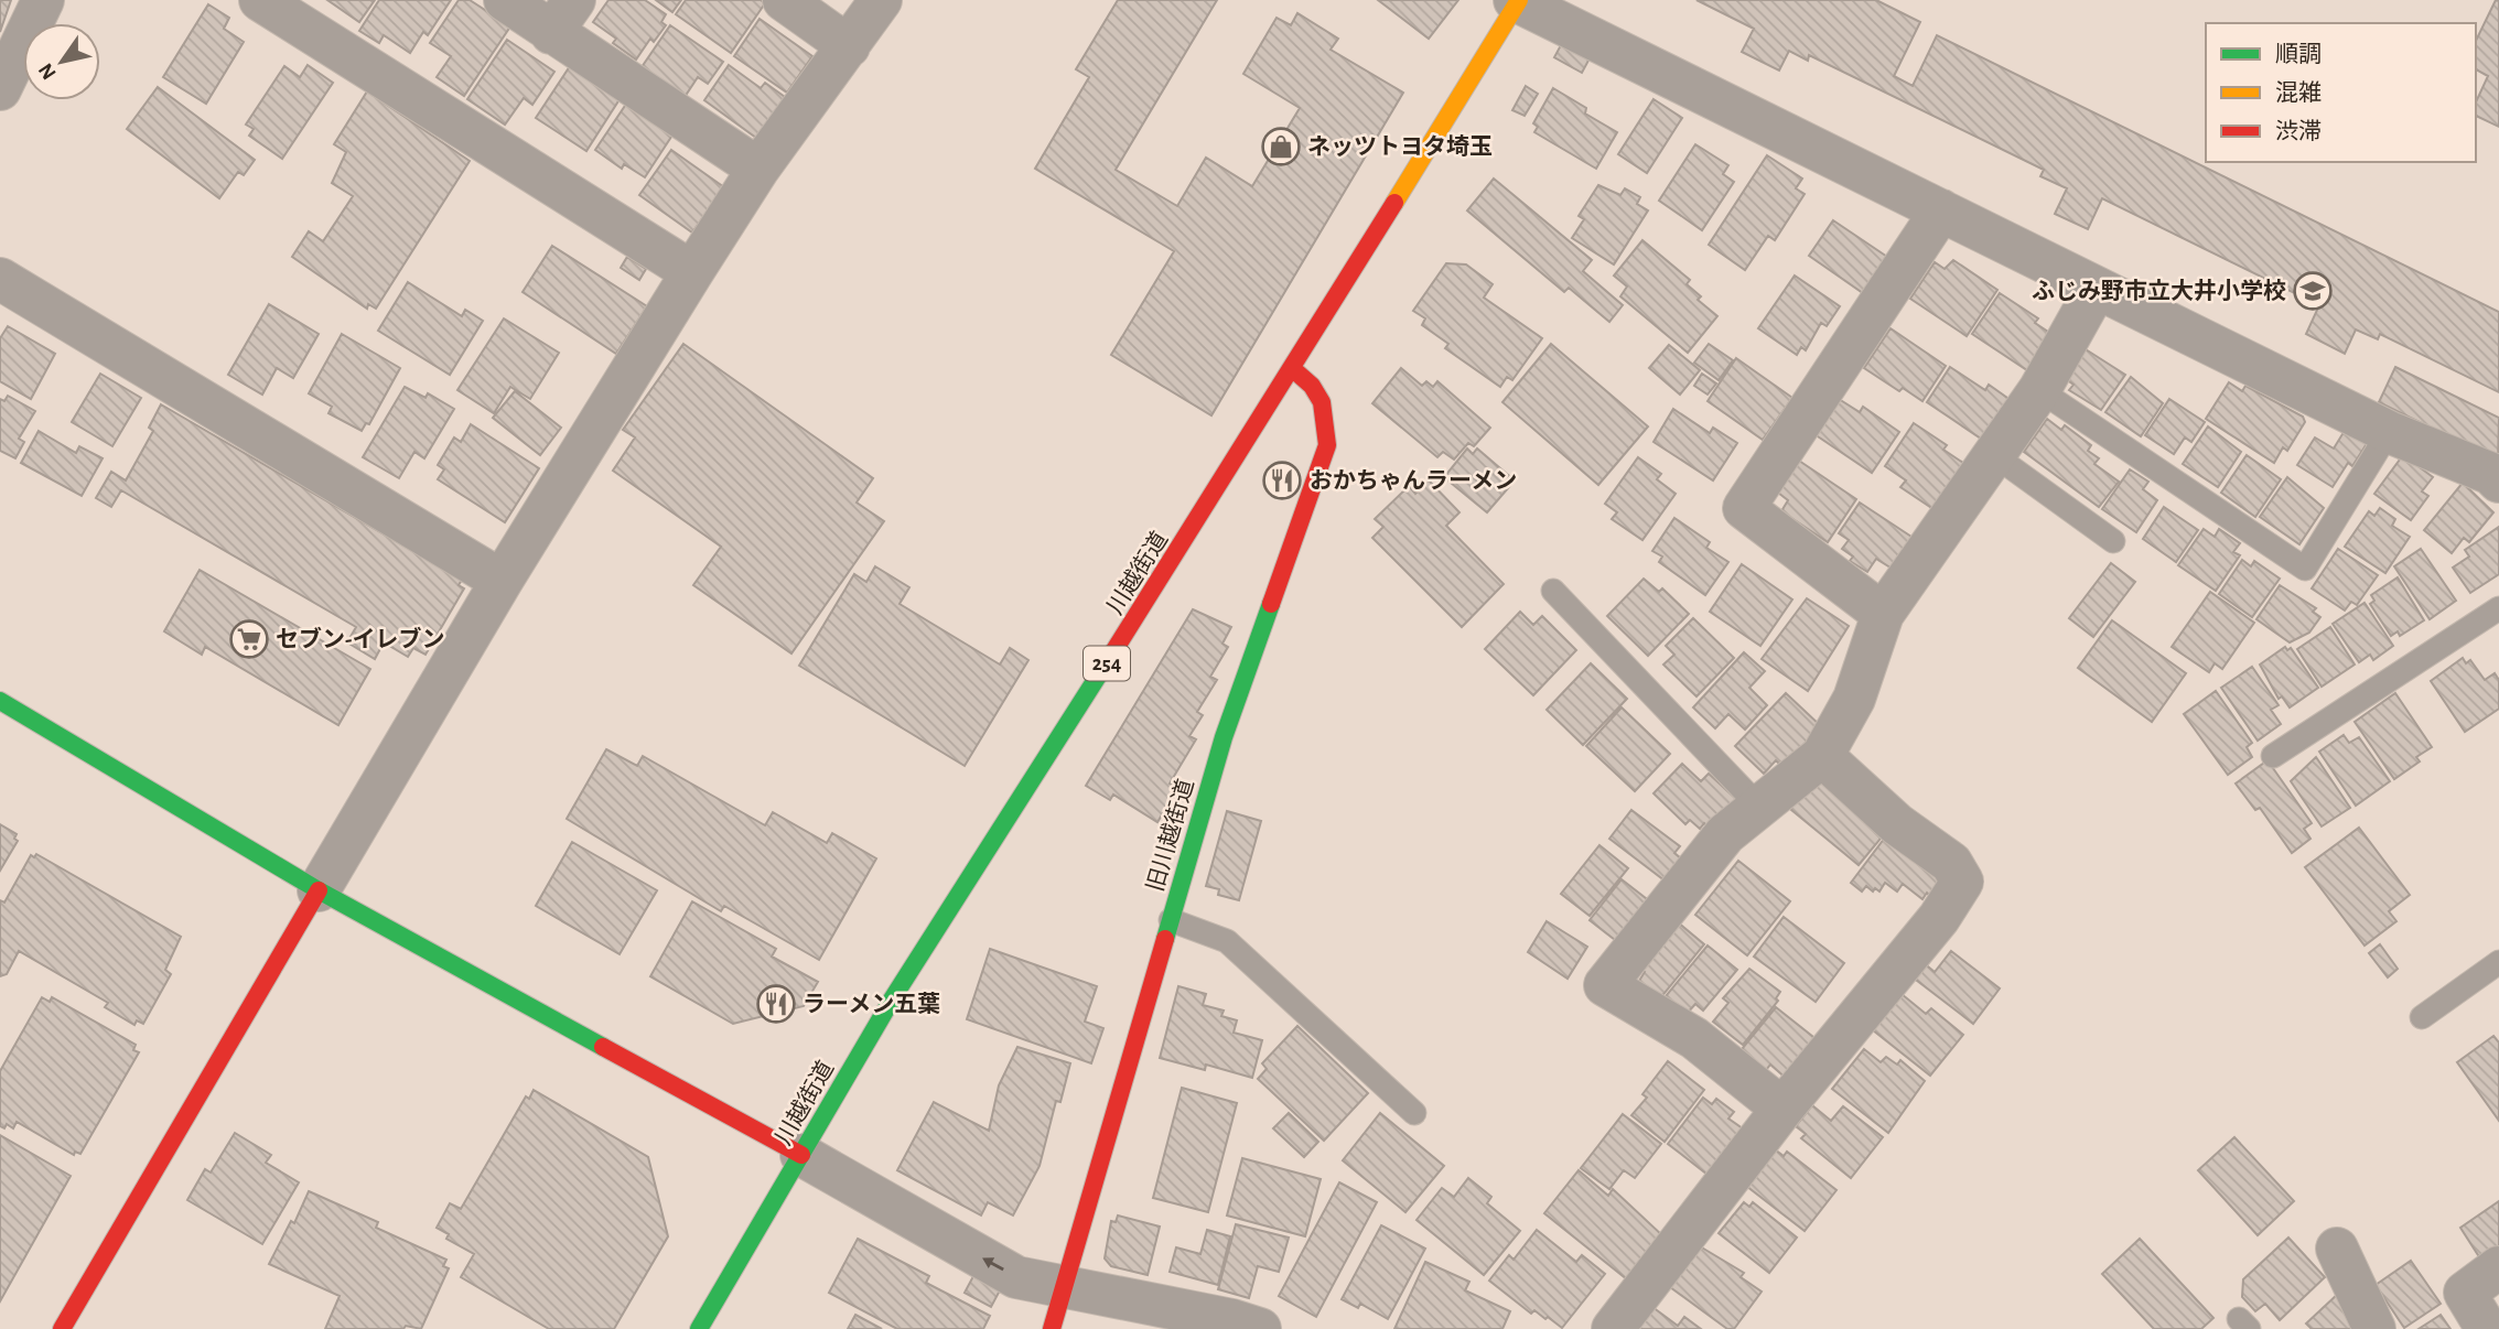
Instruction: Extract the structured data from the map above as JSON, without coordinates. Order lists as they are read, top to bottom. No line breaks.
{"streets":{"main road":["川越街道","254","旧川越街道"]},"crossings":[["川越街道","旧川越街道"]],"places":{"shop":["ネッツトヨタ埼玉"],"school or university":["ふじみ野市立大井小学校"],"restaurant":["おかちゃんラーメン","ラーメン五葉"],"supermarket":["セブン-イレブン"]},"legend":["順調","混雑","渋滞"],"north":"bottom left"}
